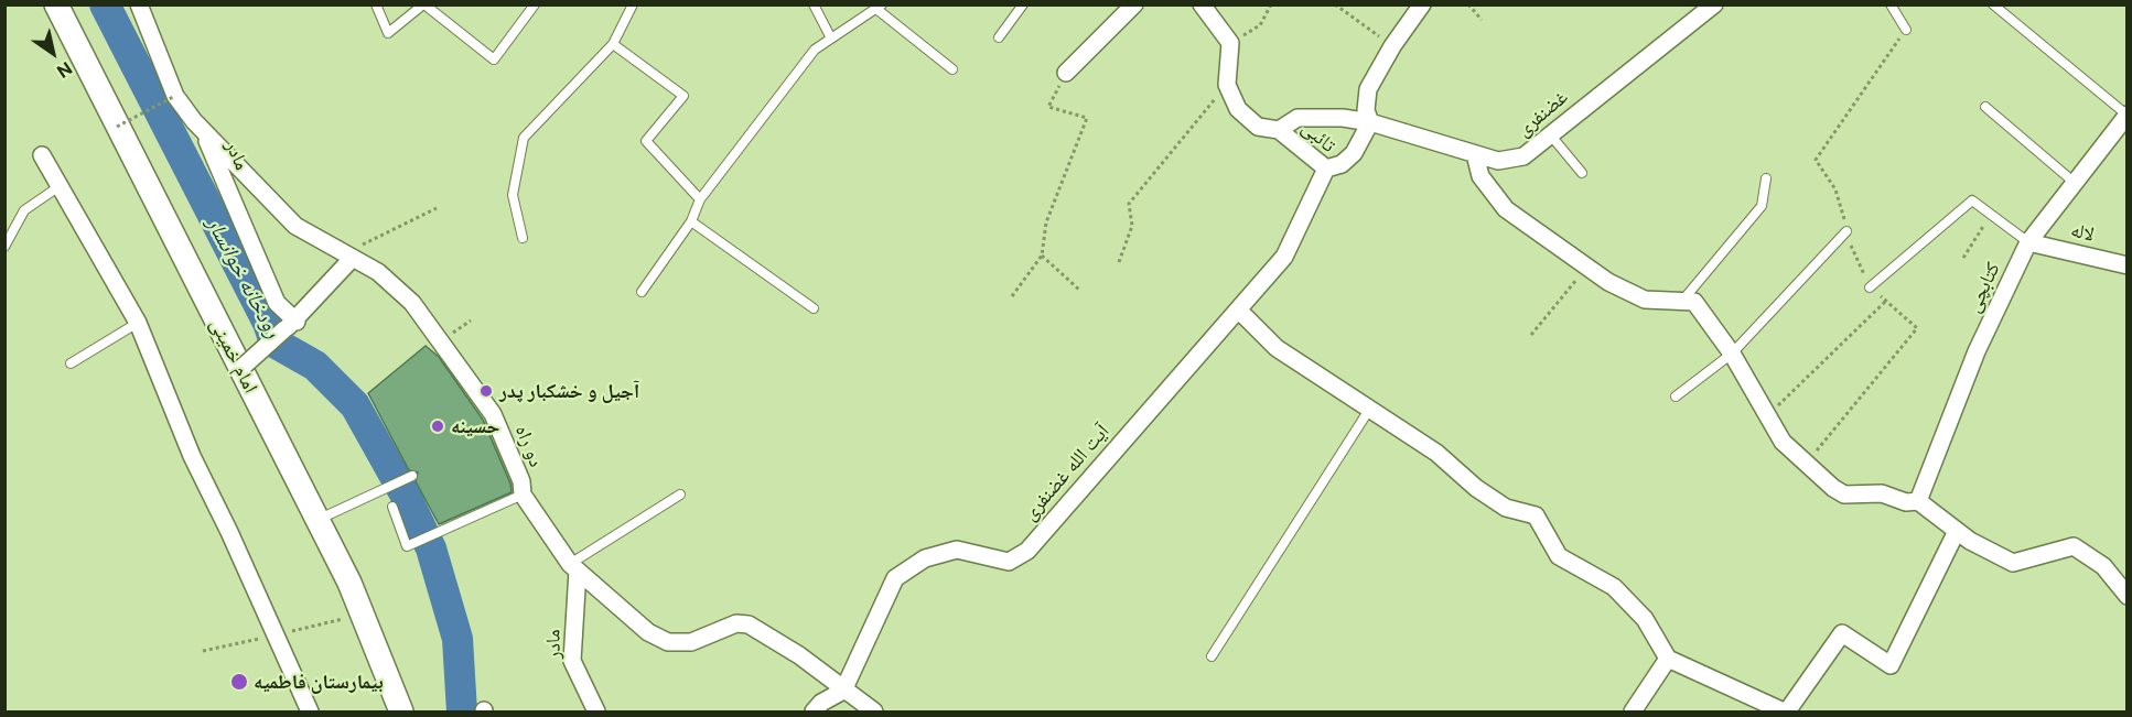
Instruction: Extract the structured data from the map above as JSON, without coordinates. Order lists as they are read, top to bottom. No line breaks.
{"streets":{"main road":["امام خمینی"],"street":["غضنفری","تائبی","مادر","لاله","کتابچی","دو راه","آیت الله غضنفری"]},"crossings":[["غضنفری","تائبی"],["تائبی","آیت الله غضنفری"],["مادر","دو راه"],["لاله","کتابچی"],["دو راه","آیت الله غضنفری"]],"water":["رودخانه خوانسار"],"places":["آجیل و خشکبار پدر","حسینه","بیمارستان فاطمیه"],"north":"bottom right"}
